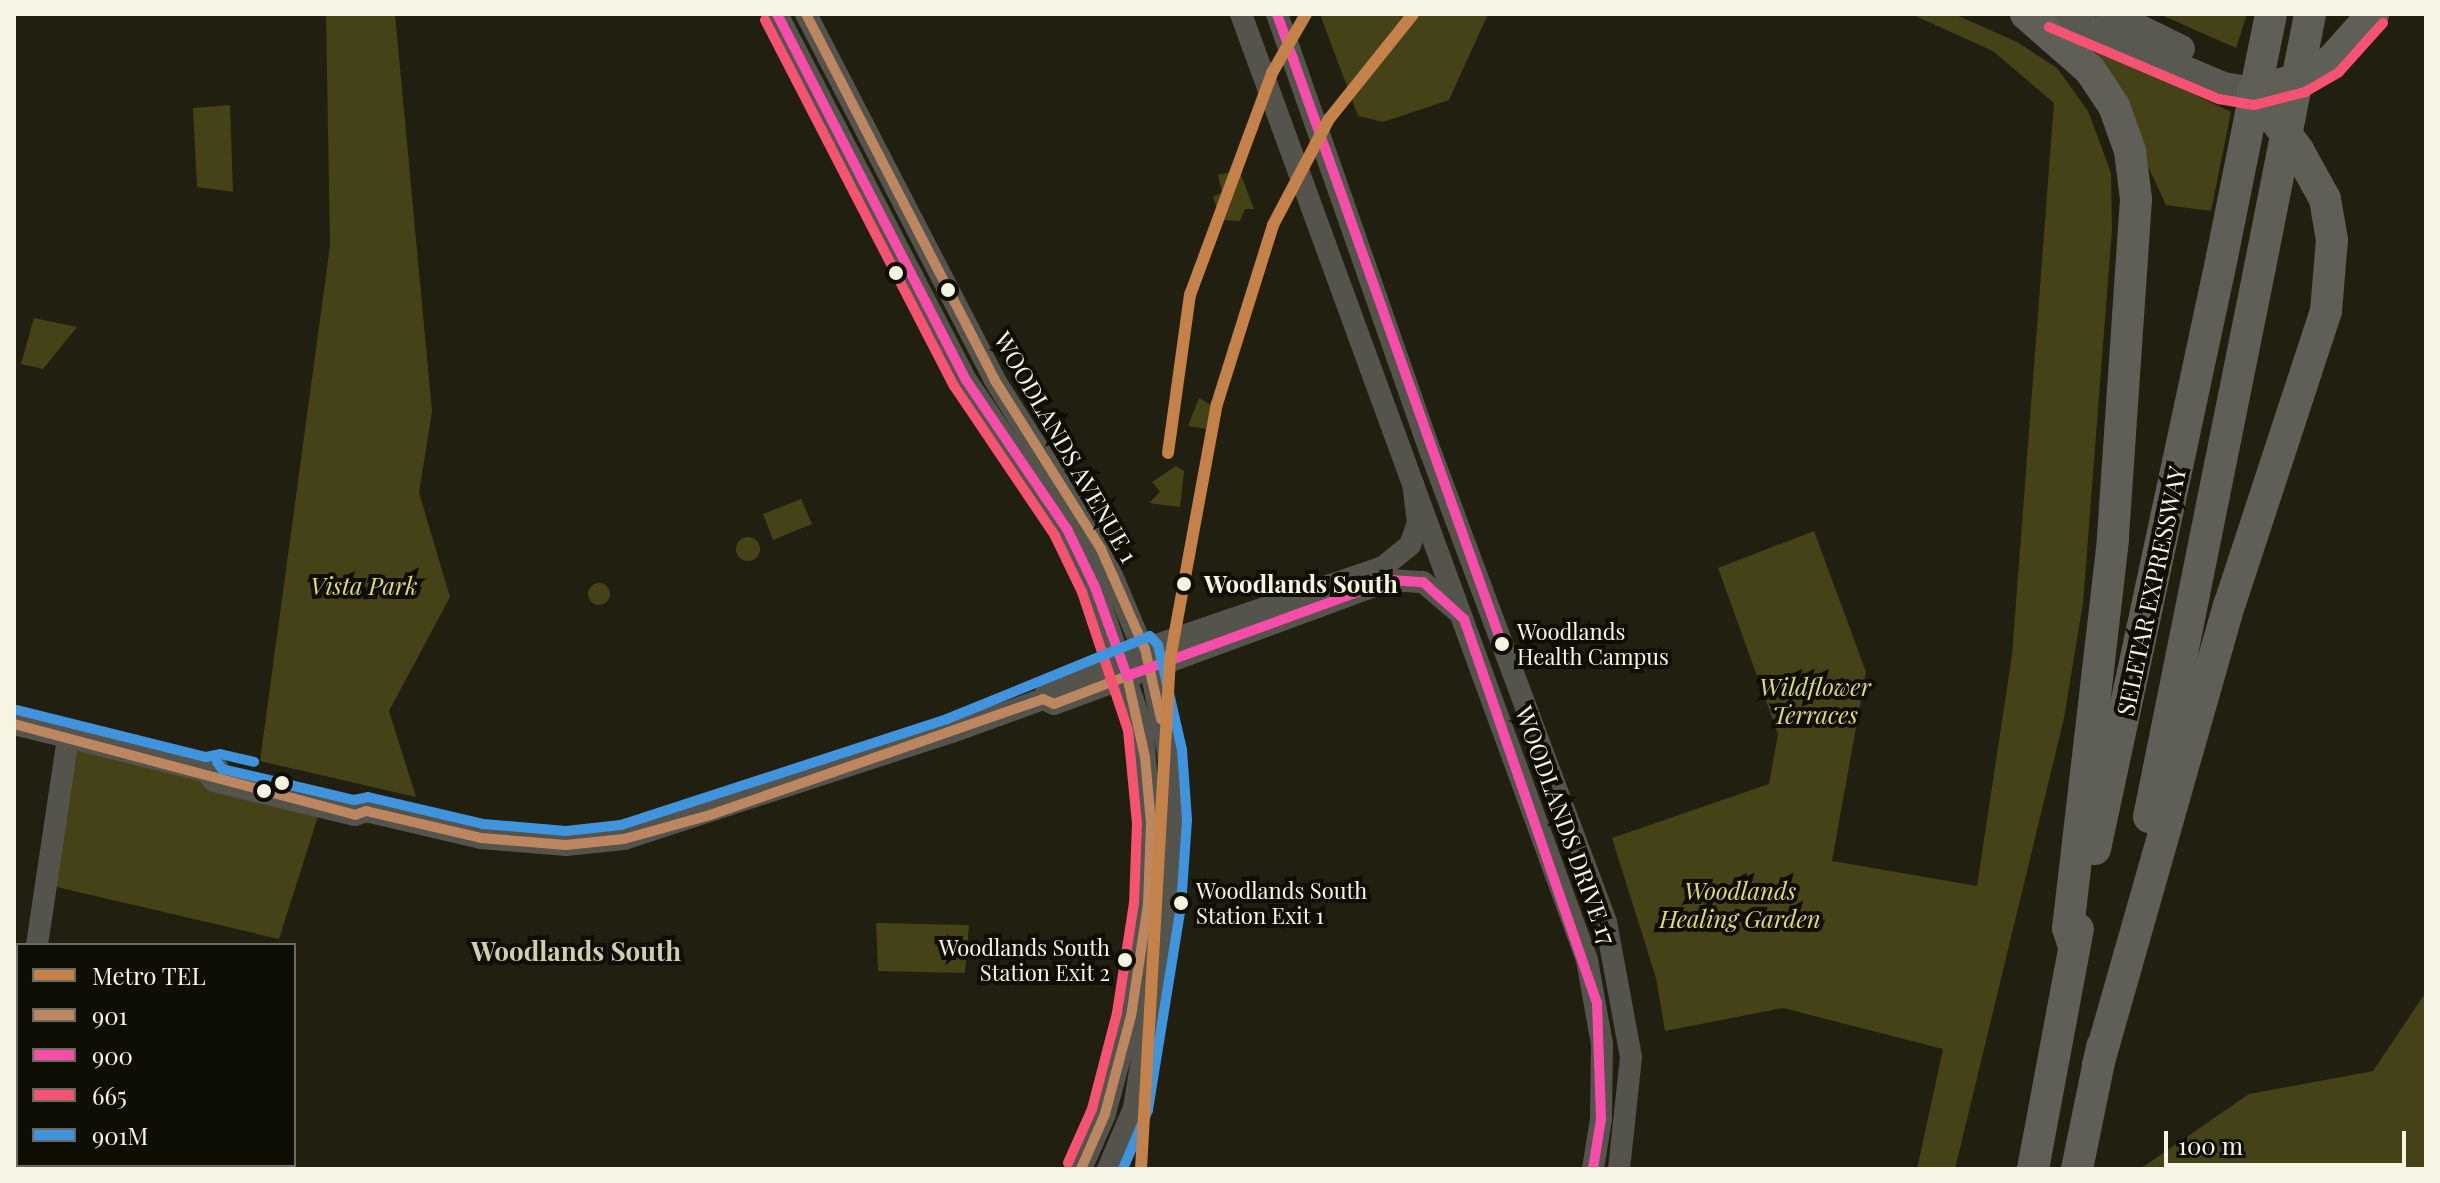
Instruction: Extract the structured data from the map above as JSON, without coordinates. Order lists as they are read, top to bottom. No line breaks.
{"streets":{"highway":["SELETAR EXPRESSWAY"],"street":["WOODLANDS AVENUE 1","WOODLANDS DRIVE 17"]},"districts":["Woodlands South"],"parks":["Vista Park","Wildflower Terraces","Woodlands Healing Garden"],"places":["Woodlands South","Woodlands Health Campus","Woodlands South Station Exit 1","Woodlands South Station Exit 2"],"lines":["metro line TEL","transit line 901","transit line 900","transit line 665","transit line 901M"],"legend":["Metro TEL","901","900","665","901M"],"scale_bar":"100 m"}
